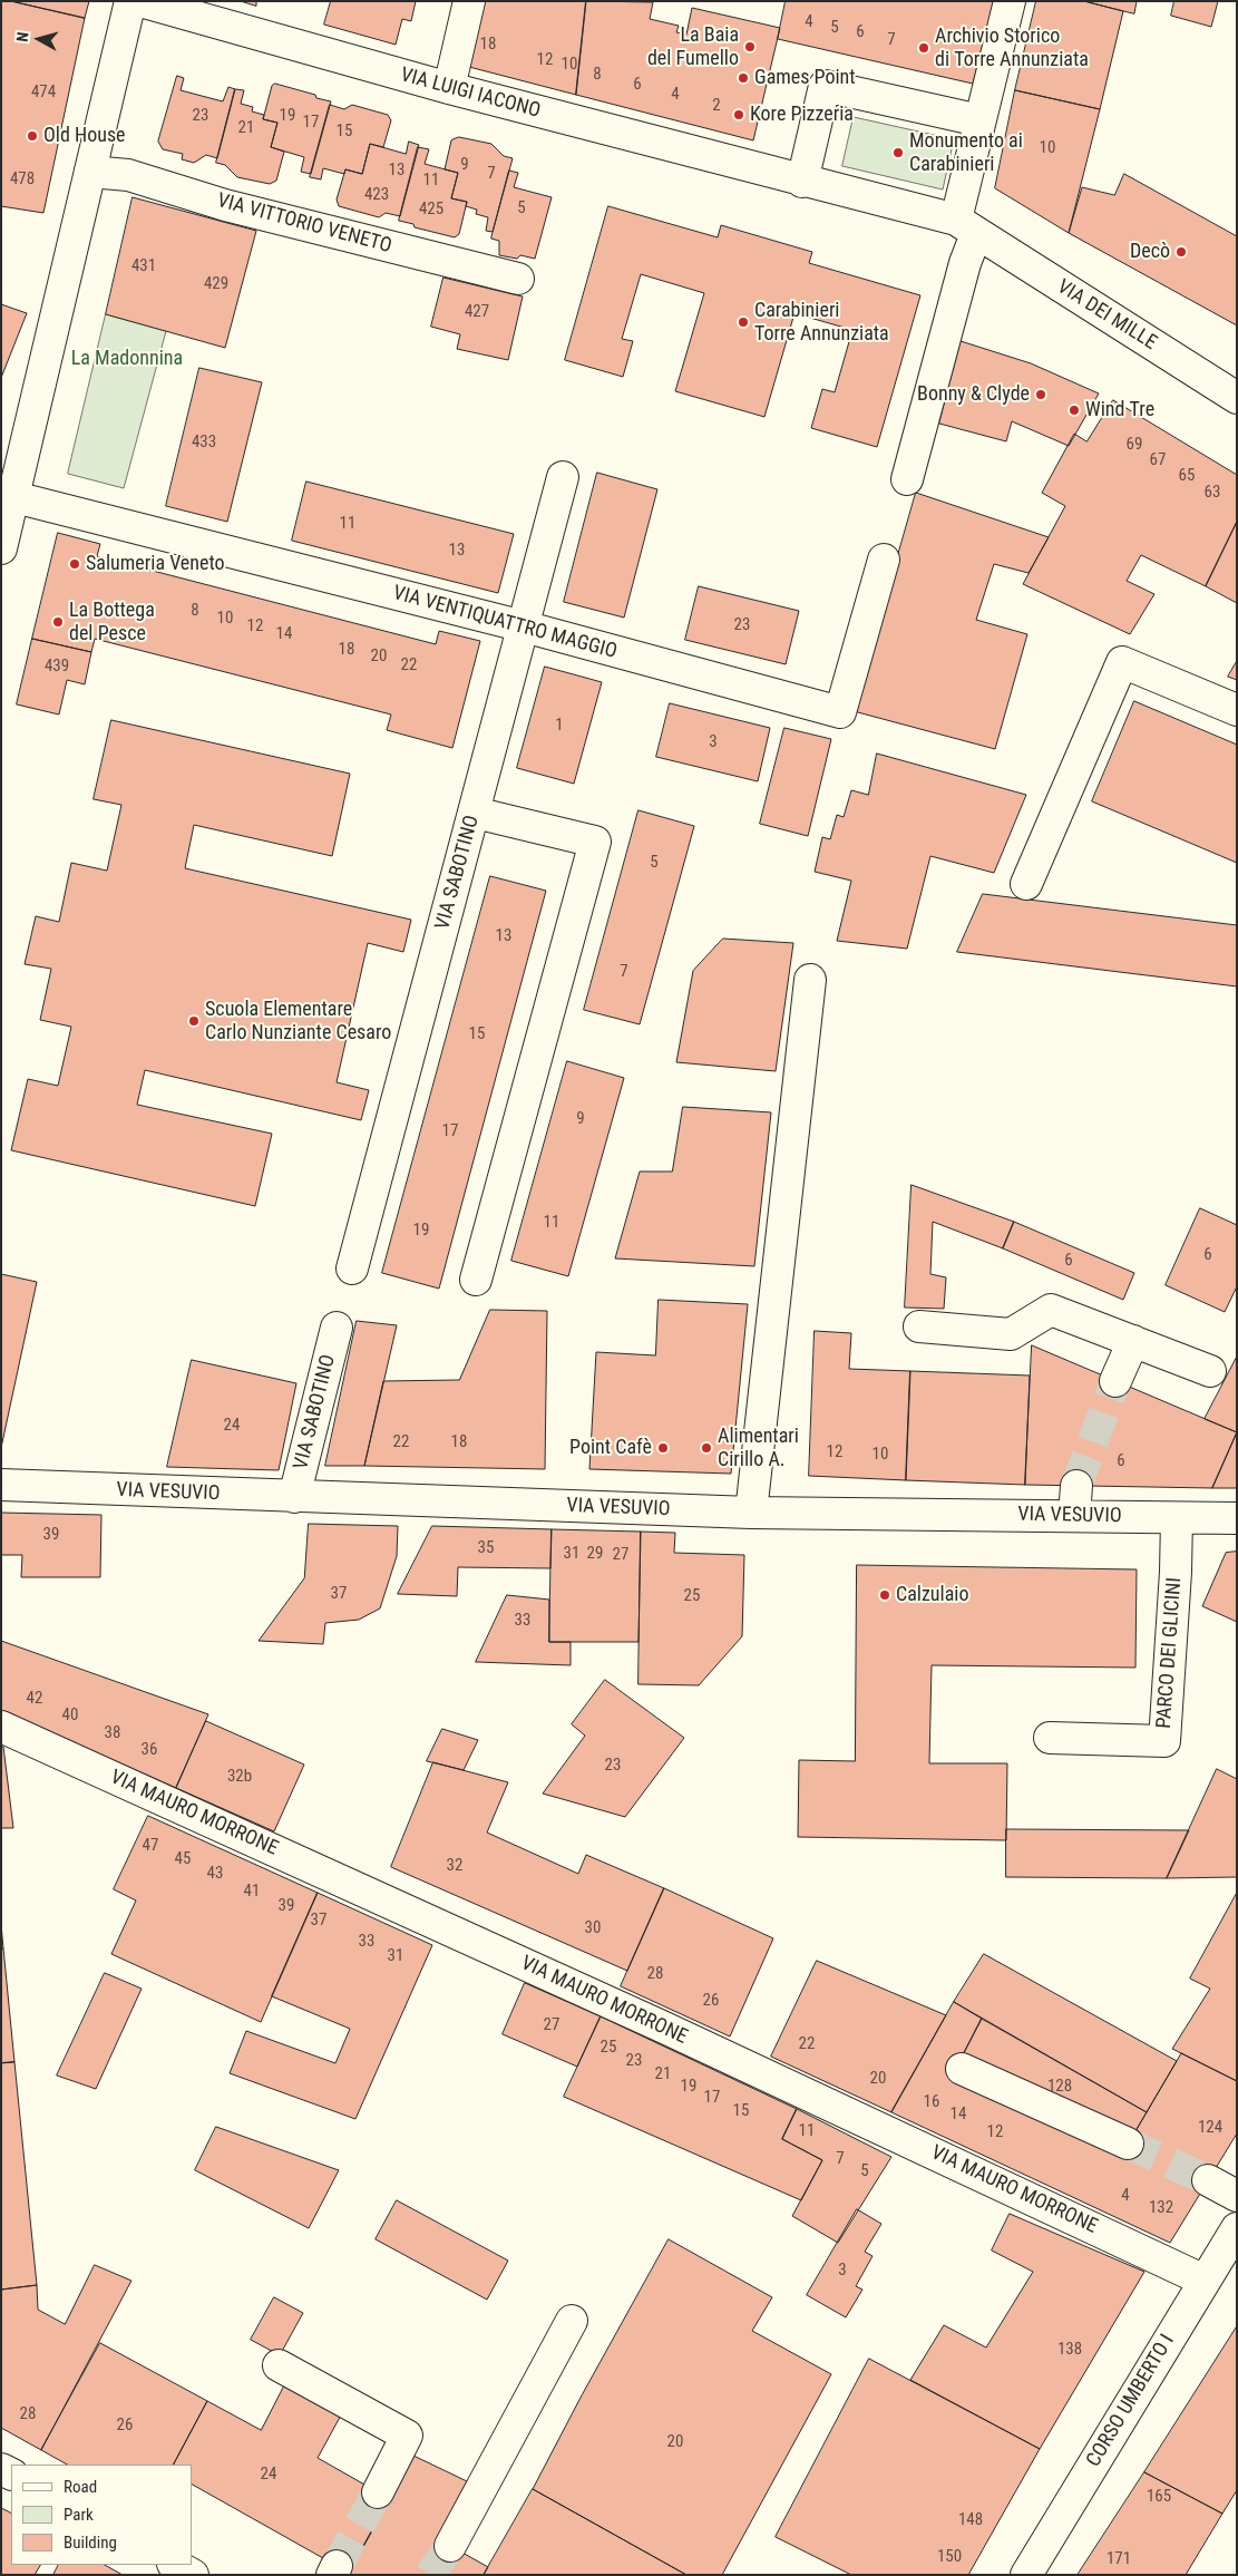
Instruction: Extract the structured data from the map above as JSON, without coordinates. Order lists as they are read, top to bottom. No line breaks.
{"streets":{"street":["VIA LUIGI IACONO","VIA VITTORIO VENETO","VIA DEI MILLE","VIA VENTIQUATTRO MAGGIO","VIA SABOTINO","VIA VESUVIO","PARCO DEI GLICINI","VIA MAURO MORRONE","CORSO UMBERTO I"]},"crossings":[["VIA LUIGI IACONO","VIA DEI MILLE"],["VIA VENTIQUATTRO MAGGIO","VIA SABOTINO"],["VIA SABOTINO","VIA VESUVIO"],["VIA VESUVIO","PARCO DEI GLICINI"],["VIA MAURO MORRONE","CORSO UMBERTO I"]],"parks":["La Madonnina"],"places":["La Baia del Fumello","Archivio Storico di Torre Annunziata","Games Point","Kore Pizzeria","Old House","Monumento ai Carabinieri","Decò","Carabinieri Torre Annunziata","Bonny & Clyde","Wind Tre","Salumeria Veneto","La Bottega del Pesce","Scuola Elementare Carlo Nunziante Cesaro","Point Cafè","Alimentari Cirillo A.","Calzulaio"],"house_numbers":["4","5","6","7","18","12","10","8","6","474","4","2","23","19","17","21","15","10","9","13","7","478","11","423","5","425","431","429","427","433","69","67","65","63","11","13","8","10","23","12","14","18","20","22","439","1","3","5","13","7","15","9","17","11","19","6","6","24","22","18","12","10","6","39","35","31","29","27","37","25","33","42","40","38","36","23","32b","47","45","32","43","41","39","37","30","33","31","28","26","27","22","25","23","21","20","19","128","17","16","15","14","124","11","12","7","5","4","132","3","138","28","26","20","24","165","148","150","171"],"legend":["Road","Park","Building"],"north":"left"}
